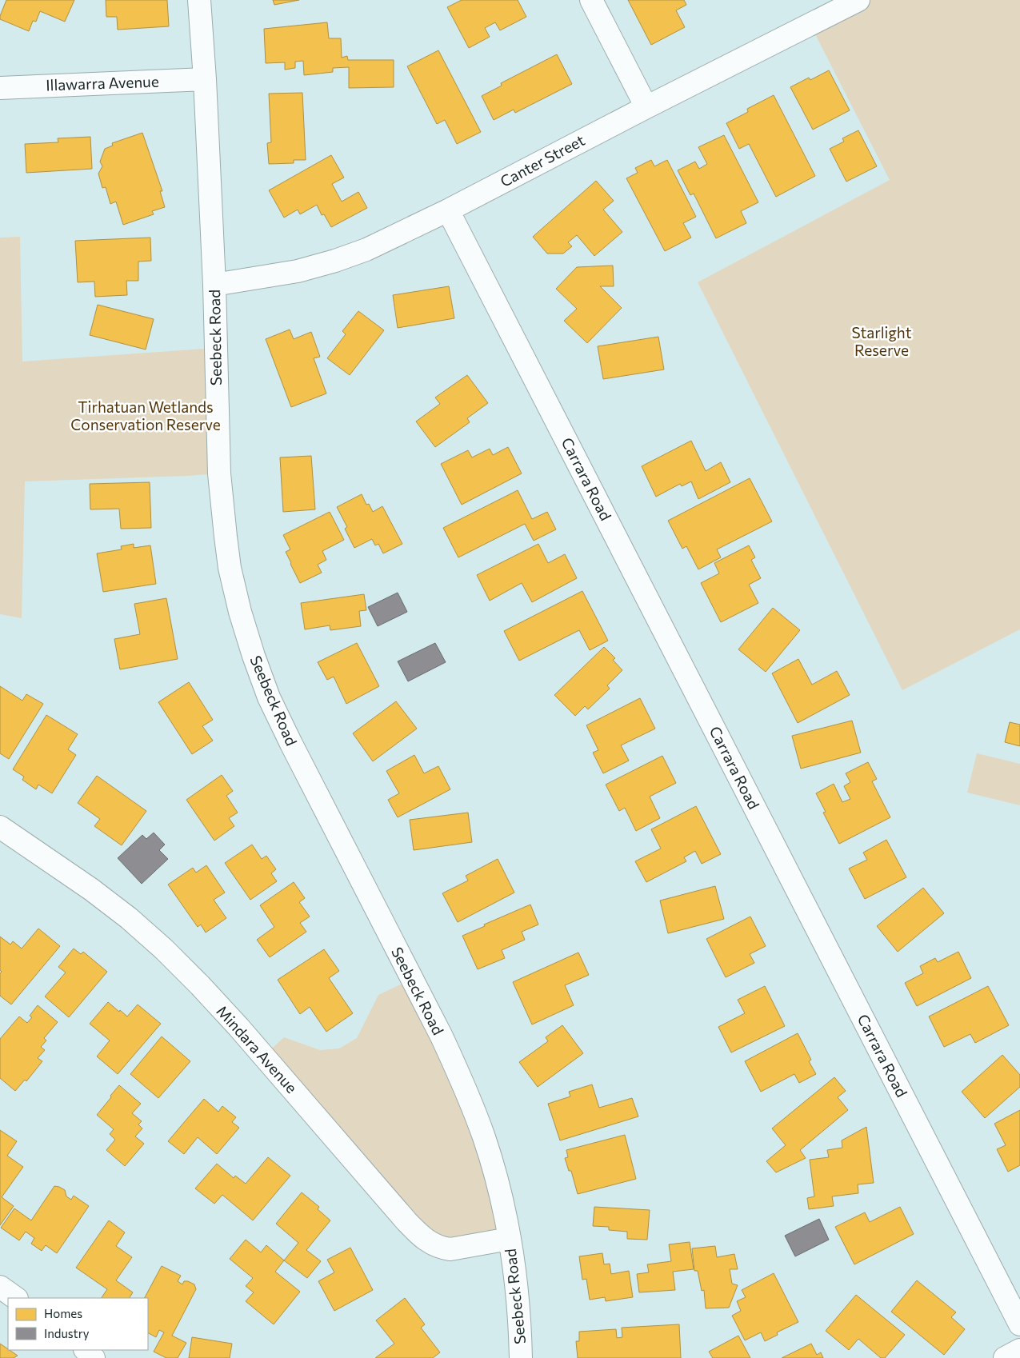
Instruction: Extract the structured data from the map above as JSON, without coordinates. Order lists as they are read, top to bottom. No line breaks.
{"streets":{"street":["Illawarra Avenue","Canter Street","Seebeck Road","Carrara Road","Mindara Avenue"]},"crossings":[["Illawarra Avenue","Seebeck Road"],["Canter Street","Seebeck Road"],["Canter Street","Carrara Road"],["Seebeck Road","Mindara Avenue"]],"parks":["Starlight Reserve","Tirhatuan Wetlands Conservation Reserve"],"legend":["Homes","Industry"]}
